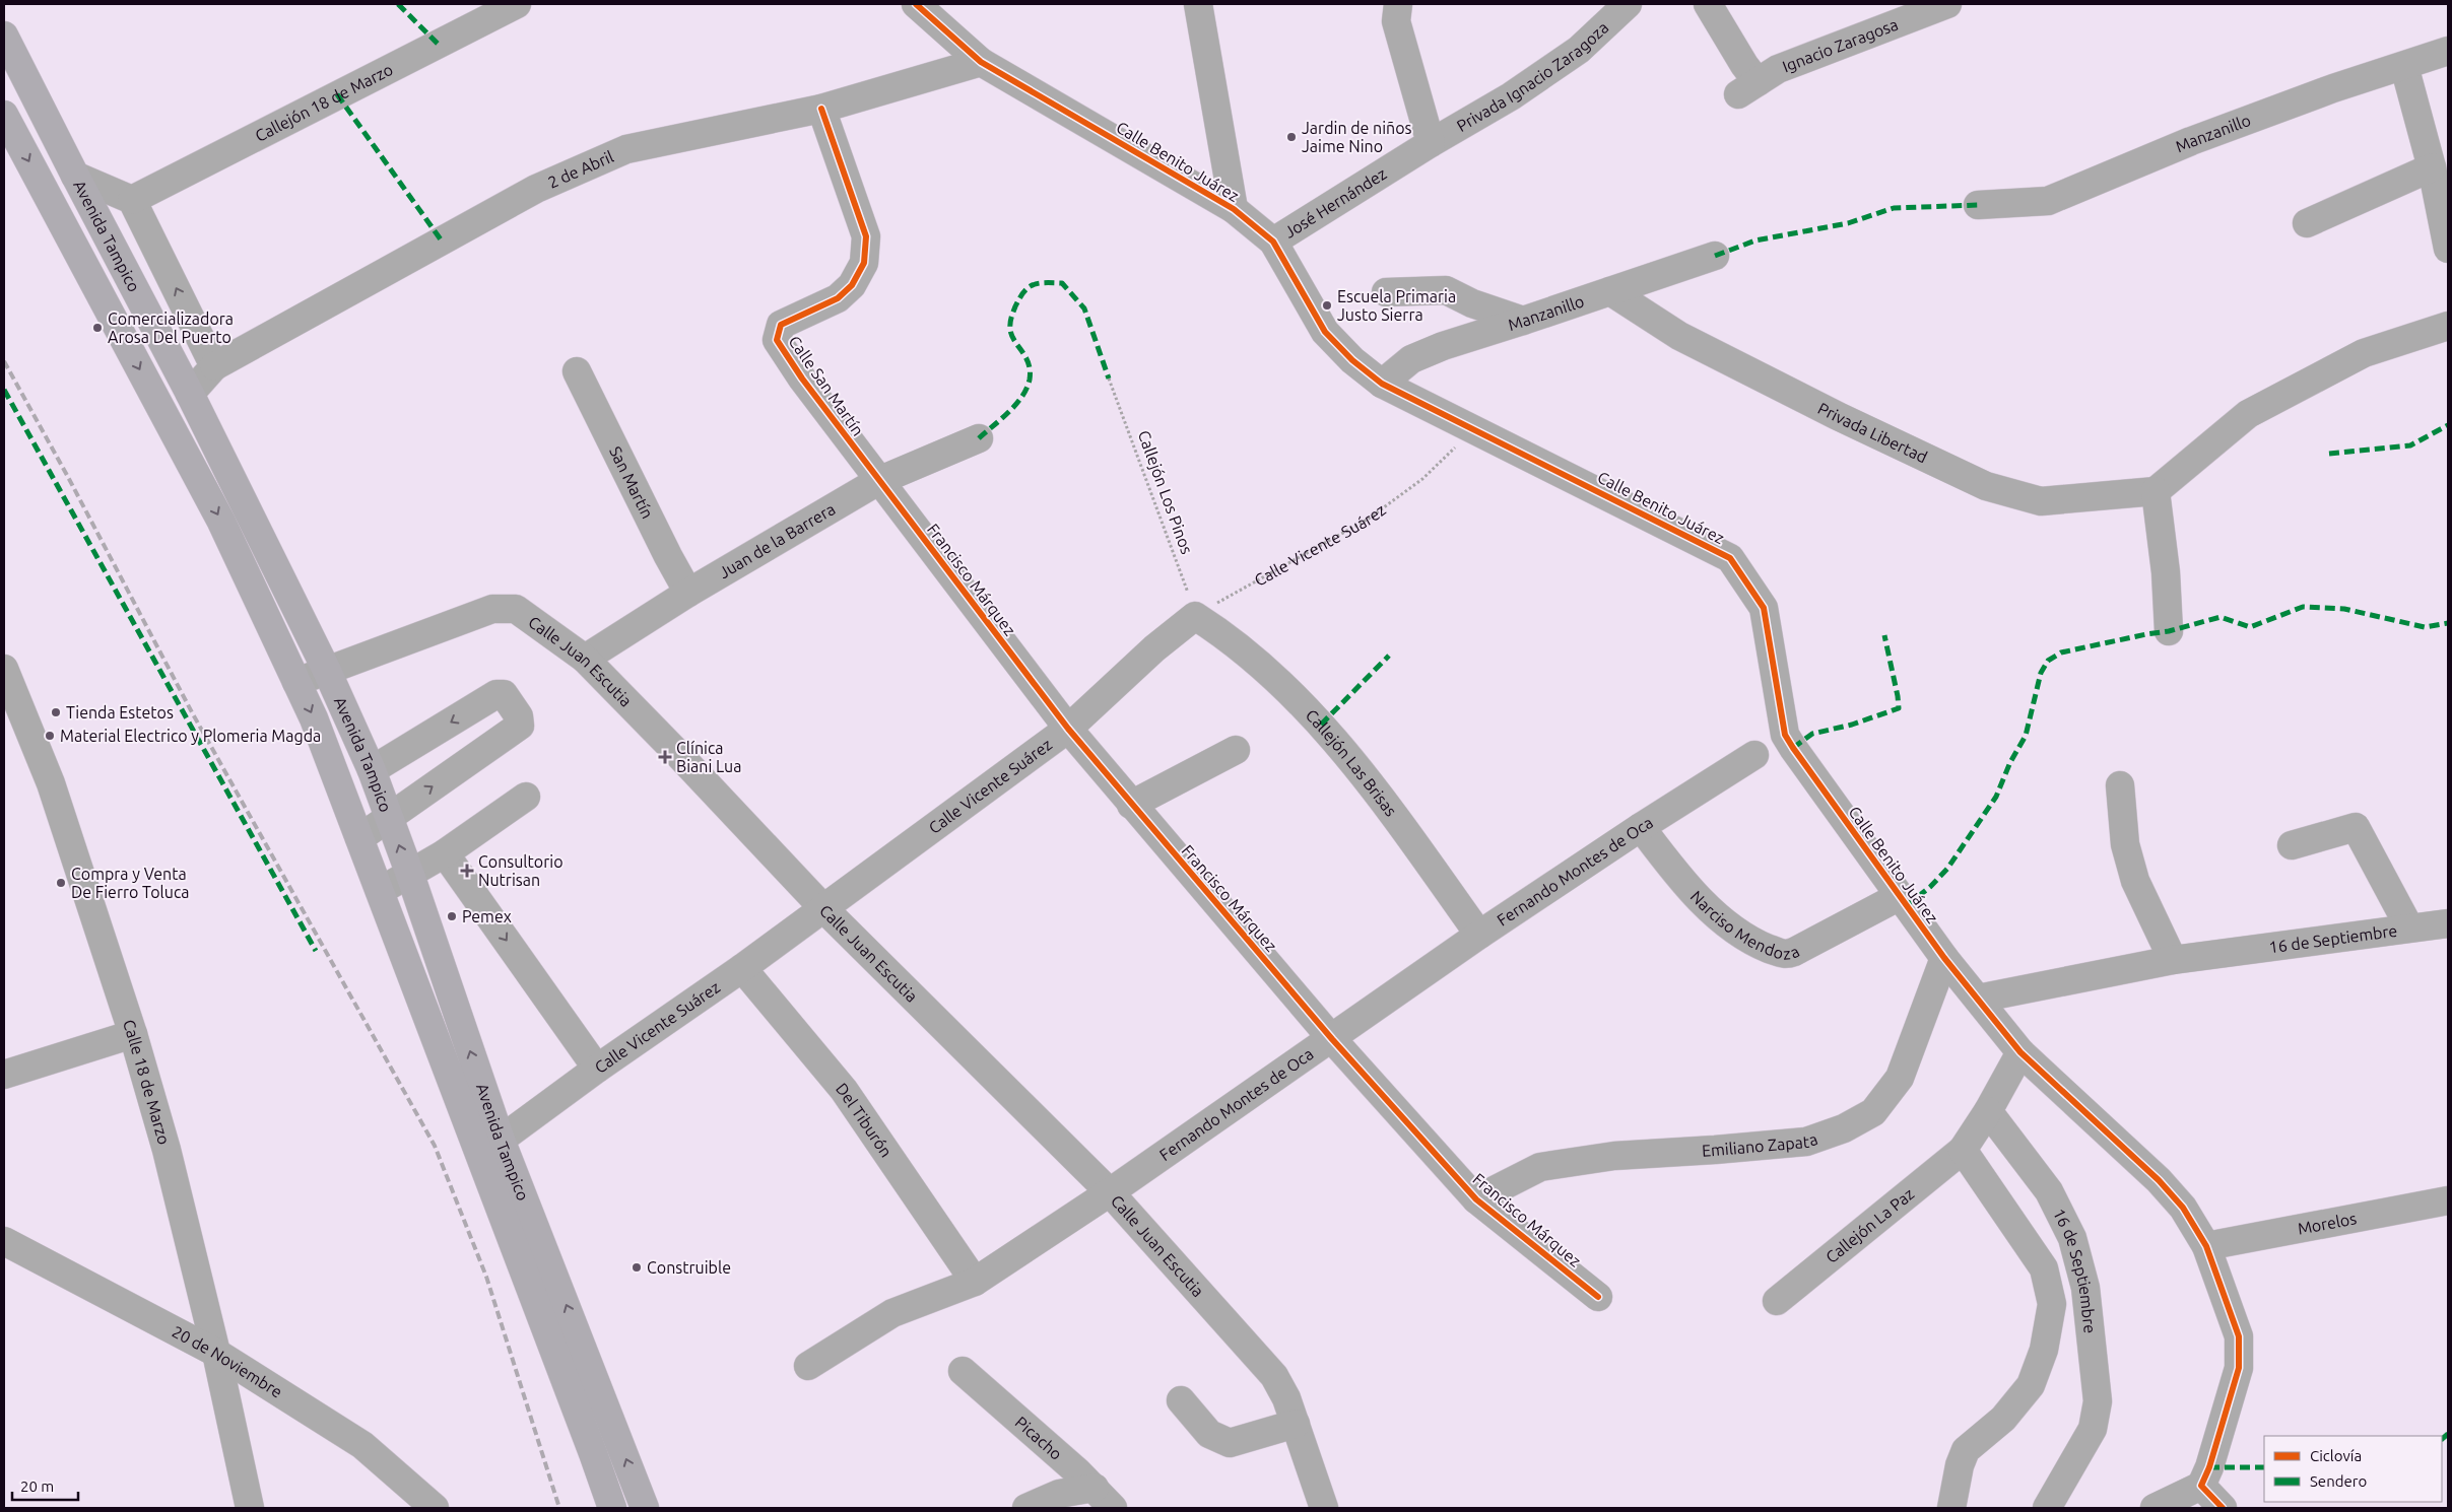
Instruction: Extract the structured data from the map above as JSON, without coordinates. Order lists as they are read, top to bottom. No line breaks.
{"streets":{"main road":["Avenida Tampico"],"street":["Ignacio Zaragosa","Privada Ignacio Zaragoza","Callejón 18 de Marzo","Manzanillo","Calle Benito Juárez","2 de Abril","José Hernández","Calle San Martín","Privada Libertad","San Martín","Juan de la Barrera","Calle Vicente Suárez","Francisco Márquez","Calle Juan Escutia","Callejón Las Brisas","Fernando Montes de Oca","Narciso Mendoza","16 de Septiembre","Calle 18 de Marzo","Del Tiburón","Emiliano Zapata","Morelos","Callejón La Paz","20 de Noviembre","Picacho"],"path":["Callejón Los Pinos"]},"crossings":[["Privada Ignacio Zaragoza","José Hernández"],["Manzanillo","Calle Benito Juárez"],["Manzanillo","Privada Libertad"],["Calle Benito Juárez","2 de Abril"],["Calle Benito Juárez","José Hernández"],["Calle Benito Juárez","Calle Vicente Suárez"],["Calle Benito Juárez","Narciso Mendoza"],["Calle Benito Juárez","16 de Septiembre"],["Calle Benito Juárez","Emiliano Zapata"],["Calle Benito Juárez","Morelos"],["2 de Abril","Calle San Martín"],["Avenida Tampico","Calle Vicente Suárez"],["Avenida Tampico","Calle Juan Escutia"],["Calle San Martín","Juan de la Barrera"],["Calle San Martín","Francisco Márquez"],["San Martín","Juan de la Barrera"],["Callejón Los Pinos","Calle Vicente Suárez"],["Callejón Los Pinos","Callejón Las Brisas"],["Juan de la Barrera","Francisco Márquez"],["Juan de la Barrera","Calle Juan Escutia"],["Calle Vicente Suárez","Francisco Márquez"],["Calle Vicente Suárez","Calle Juan Escutia"],["Calle Vicente Suárez","Callejón Las Brisas"],["Calle Vicente Suárez","Del Tiburón"],["Francisco Márquez","Fernando Montes de Oca"],["Francisco Márquez","Emiliano Zapata"],["Calle Juan Escutia","Fernando Montes de Oca"],["Callejón Las Brisas","Fernando Montes de Oca"],["Fernando Montes de Oca","Narciso Mendoza"],["Fernando Montes de Oca","Del Tiburón"],["Calle 18 de Marzo","20 de Noviembre"]],"places":{"other":["Jardin de niños Jaime Nino","Escuela Primaria Justo Sierra","Comercializadora Arosa Del Puerto","Tienda Estetos","Material Electrico y Plomeria Magda","Compra y Venta De Fierro Toluca","Pemex","Construible"],"health":["Clínica Biani Lua","Consultorio Nutrisan"]},"legend":["Ciclovía","Sendero"],"scale_bar":"20 m"}
